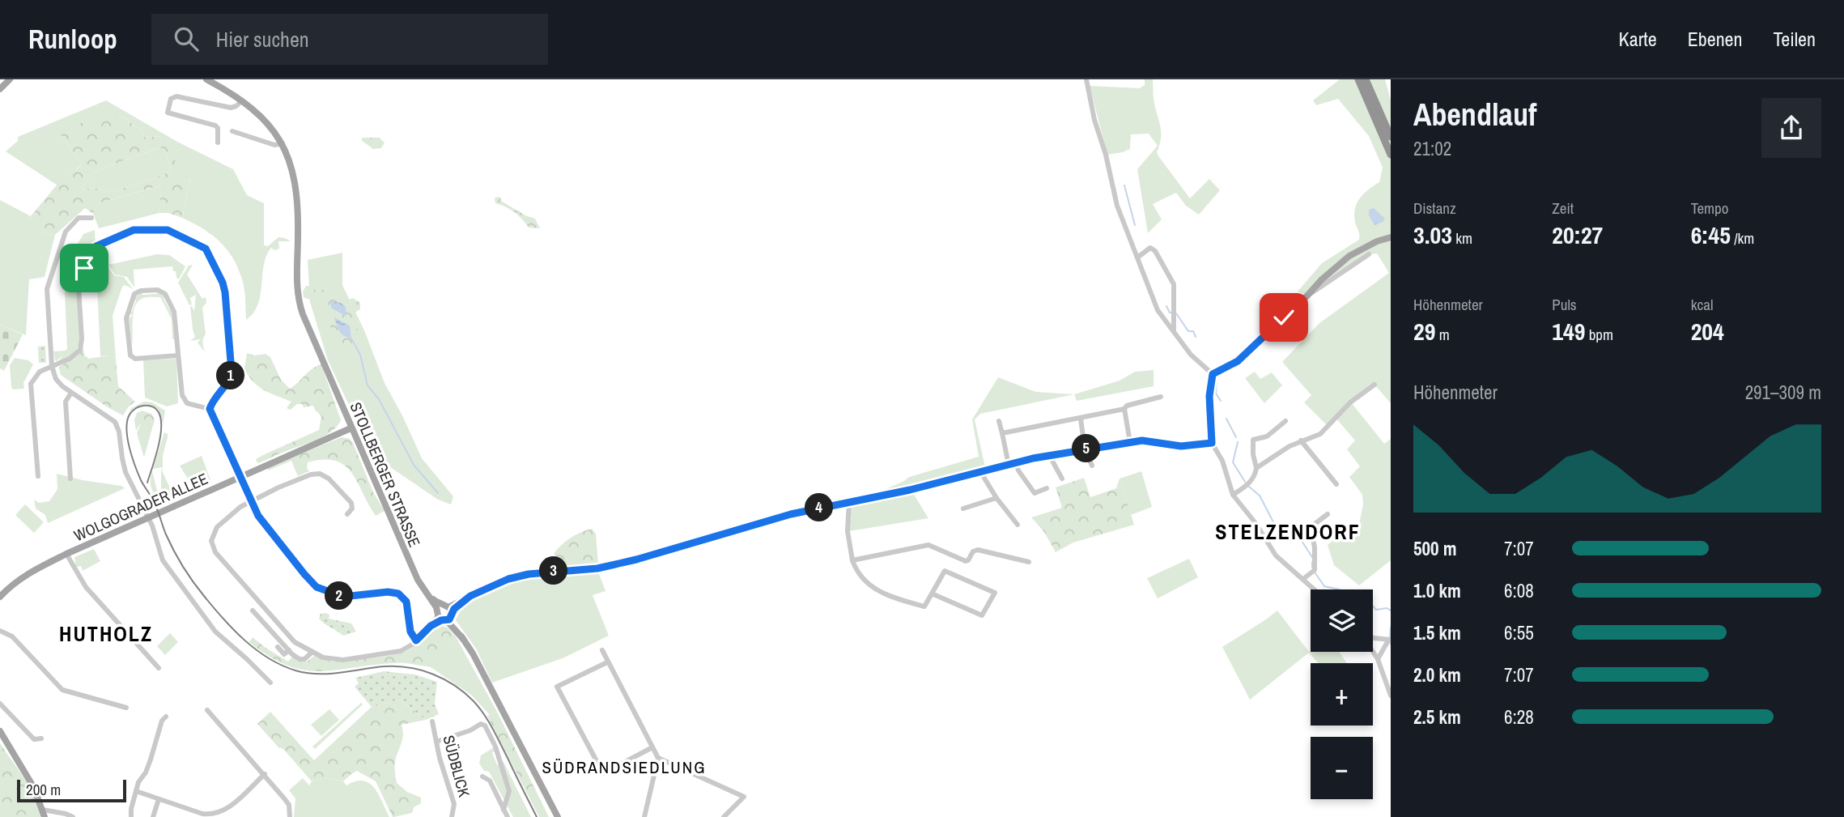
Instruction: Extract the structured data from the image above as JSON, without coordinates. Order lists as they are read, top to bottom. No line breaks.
{"streets":{"main road":["STOLLBERGER STRASSE","WOLGOGRADER ALLEE"],"street":["SÜDBLICK"]},"crossings":[["STOLLBERGER STRASSE","WOLGOGRADER ALLEE"]],"districts":["STELZENDORF","HUTHOLZ","SÜDRANDSIEDLUNG"],"scale_bar":"200 m","page":{"header":"Runloop","search":"Hier suchen","nav":["Karte","Ebenen","Teilen"],"heading":["Abendlauf","21:02"],"stats":[["Distanz","3.03 km"],["Zeit","20:27"],["Tempo","6:45 /km"],["Höhenmeter","29 m"],["Puls","149 bpm"],["kcal","204"]],"pins":["1","5","4","3","2"],"chart":["Höhenmeter","291–309 m"],"list":[{"name":"500 m","note":"7:07"},{"name":"1.0 km","note":"6:08"},{"name":"1.5 km","note":"6:55"},{"name":"2.0 km","note":"7:07"},{"name":"2.5 km","note":"6:28"}],"map_buttons":["+","−"],"scale":"200 m"}}
